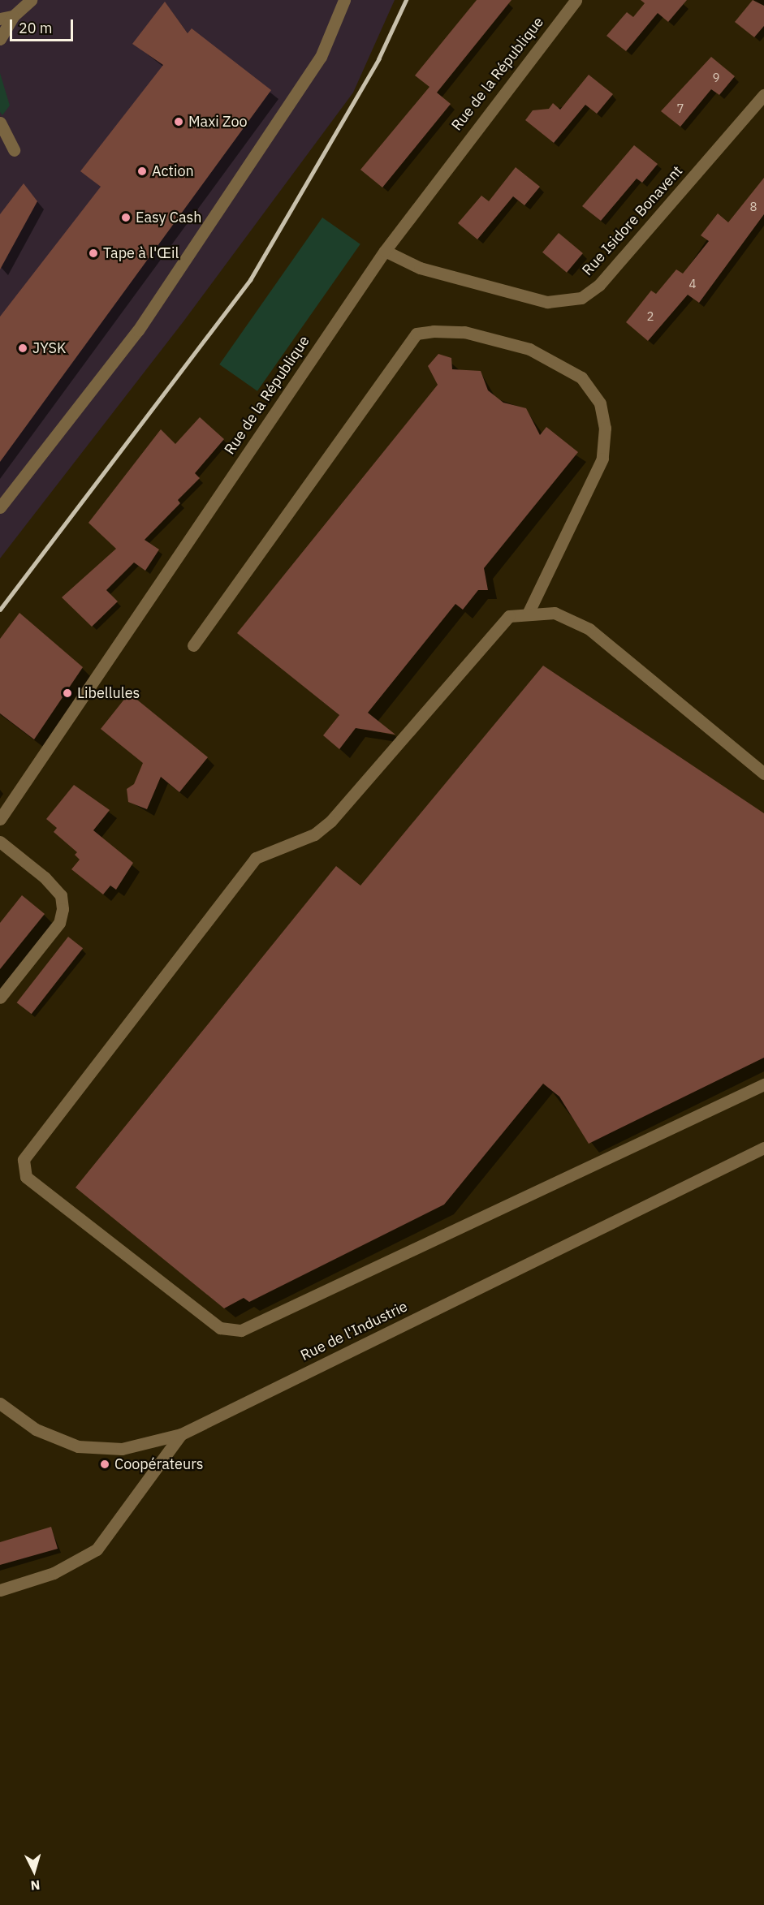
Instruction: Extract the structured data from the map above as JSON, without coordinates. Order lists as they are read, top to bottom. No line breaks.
{"streets":{"street":["Rue de la République","Rue Isidore Bonavent","Rue de l'Industrie"]},"crossings":[["Rue de la République","Rue Isidore Bonavent"]],"places":["Maxi Zoo","Action","Easy Cash","Tape à l'Œil","JYSK","Libellules","Coopérateurs"],"house_numbers":["9","7","8","4","2"],"scale_bar":"20 m","north":"bottom"}
